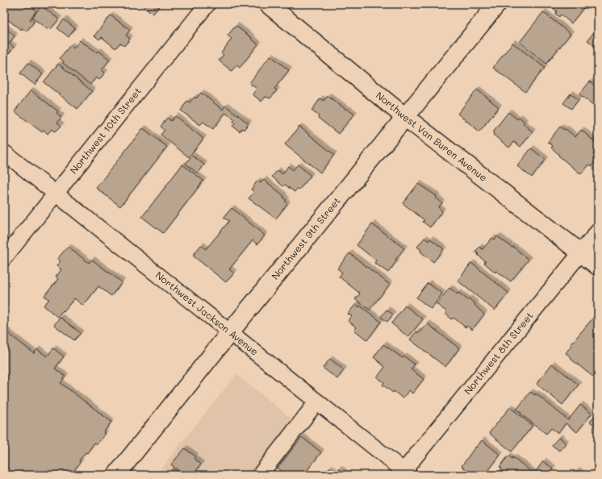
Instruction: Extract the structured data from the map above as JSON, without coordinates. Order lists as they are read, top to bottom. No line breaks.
{"streets":{"main road":["Northwest Van Buren Avenue","Northwest 9th Street"],"street":["Northwest 10th Street","Northwest Jackson Avenue","Northwest 8th Street"]},"crossings":[["Northwest 10th Street","Northwest Jackson Avenue"],["Northwest Van Buren Avenue","Northwest 9th Street"],["Northwest Van Buren Avenue","Northwest 8th Street"],["Northwest 9th Street","Northwest Jackson Avenue"],["Northwest Jackson Avenue","Northwest 8th Street"]]}
